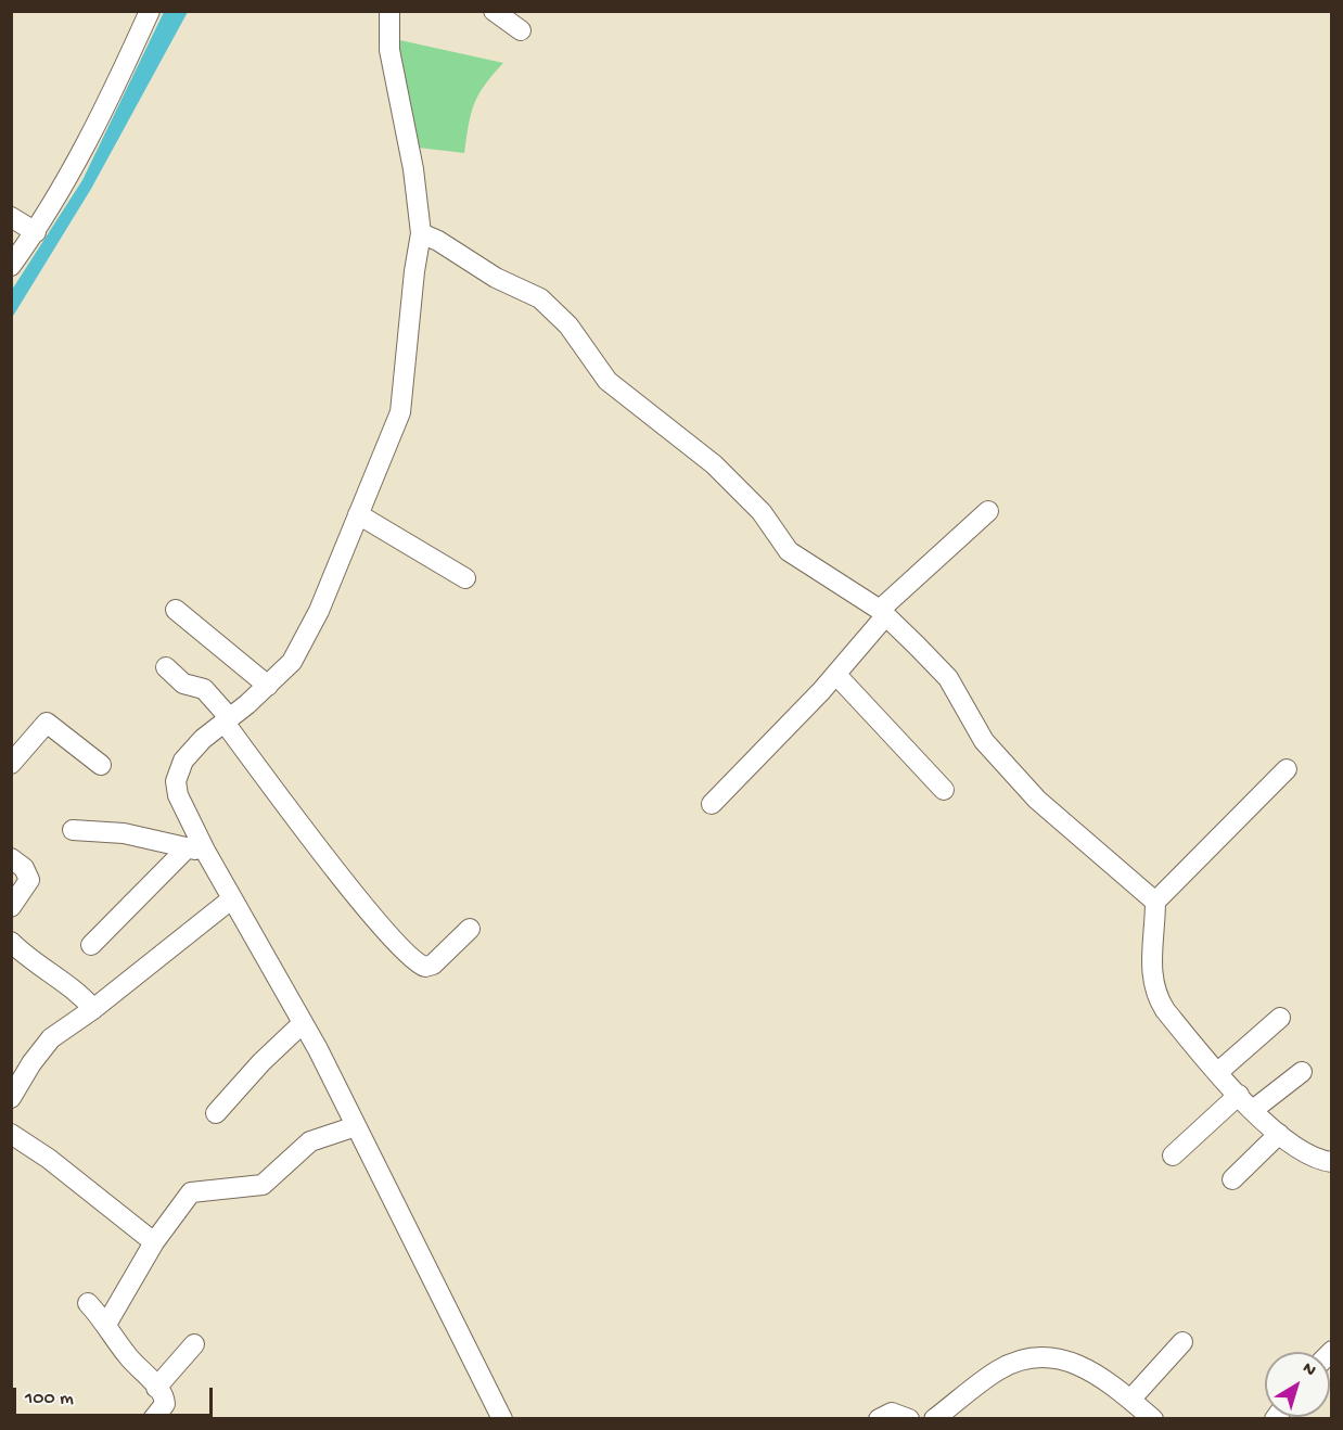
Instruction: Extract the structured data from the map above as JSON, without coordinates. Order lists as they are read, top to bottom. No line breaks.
{"scale_bar":"100 m","north":"top right"}
